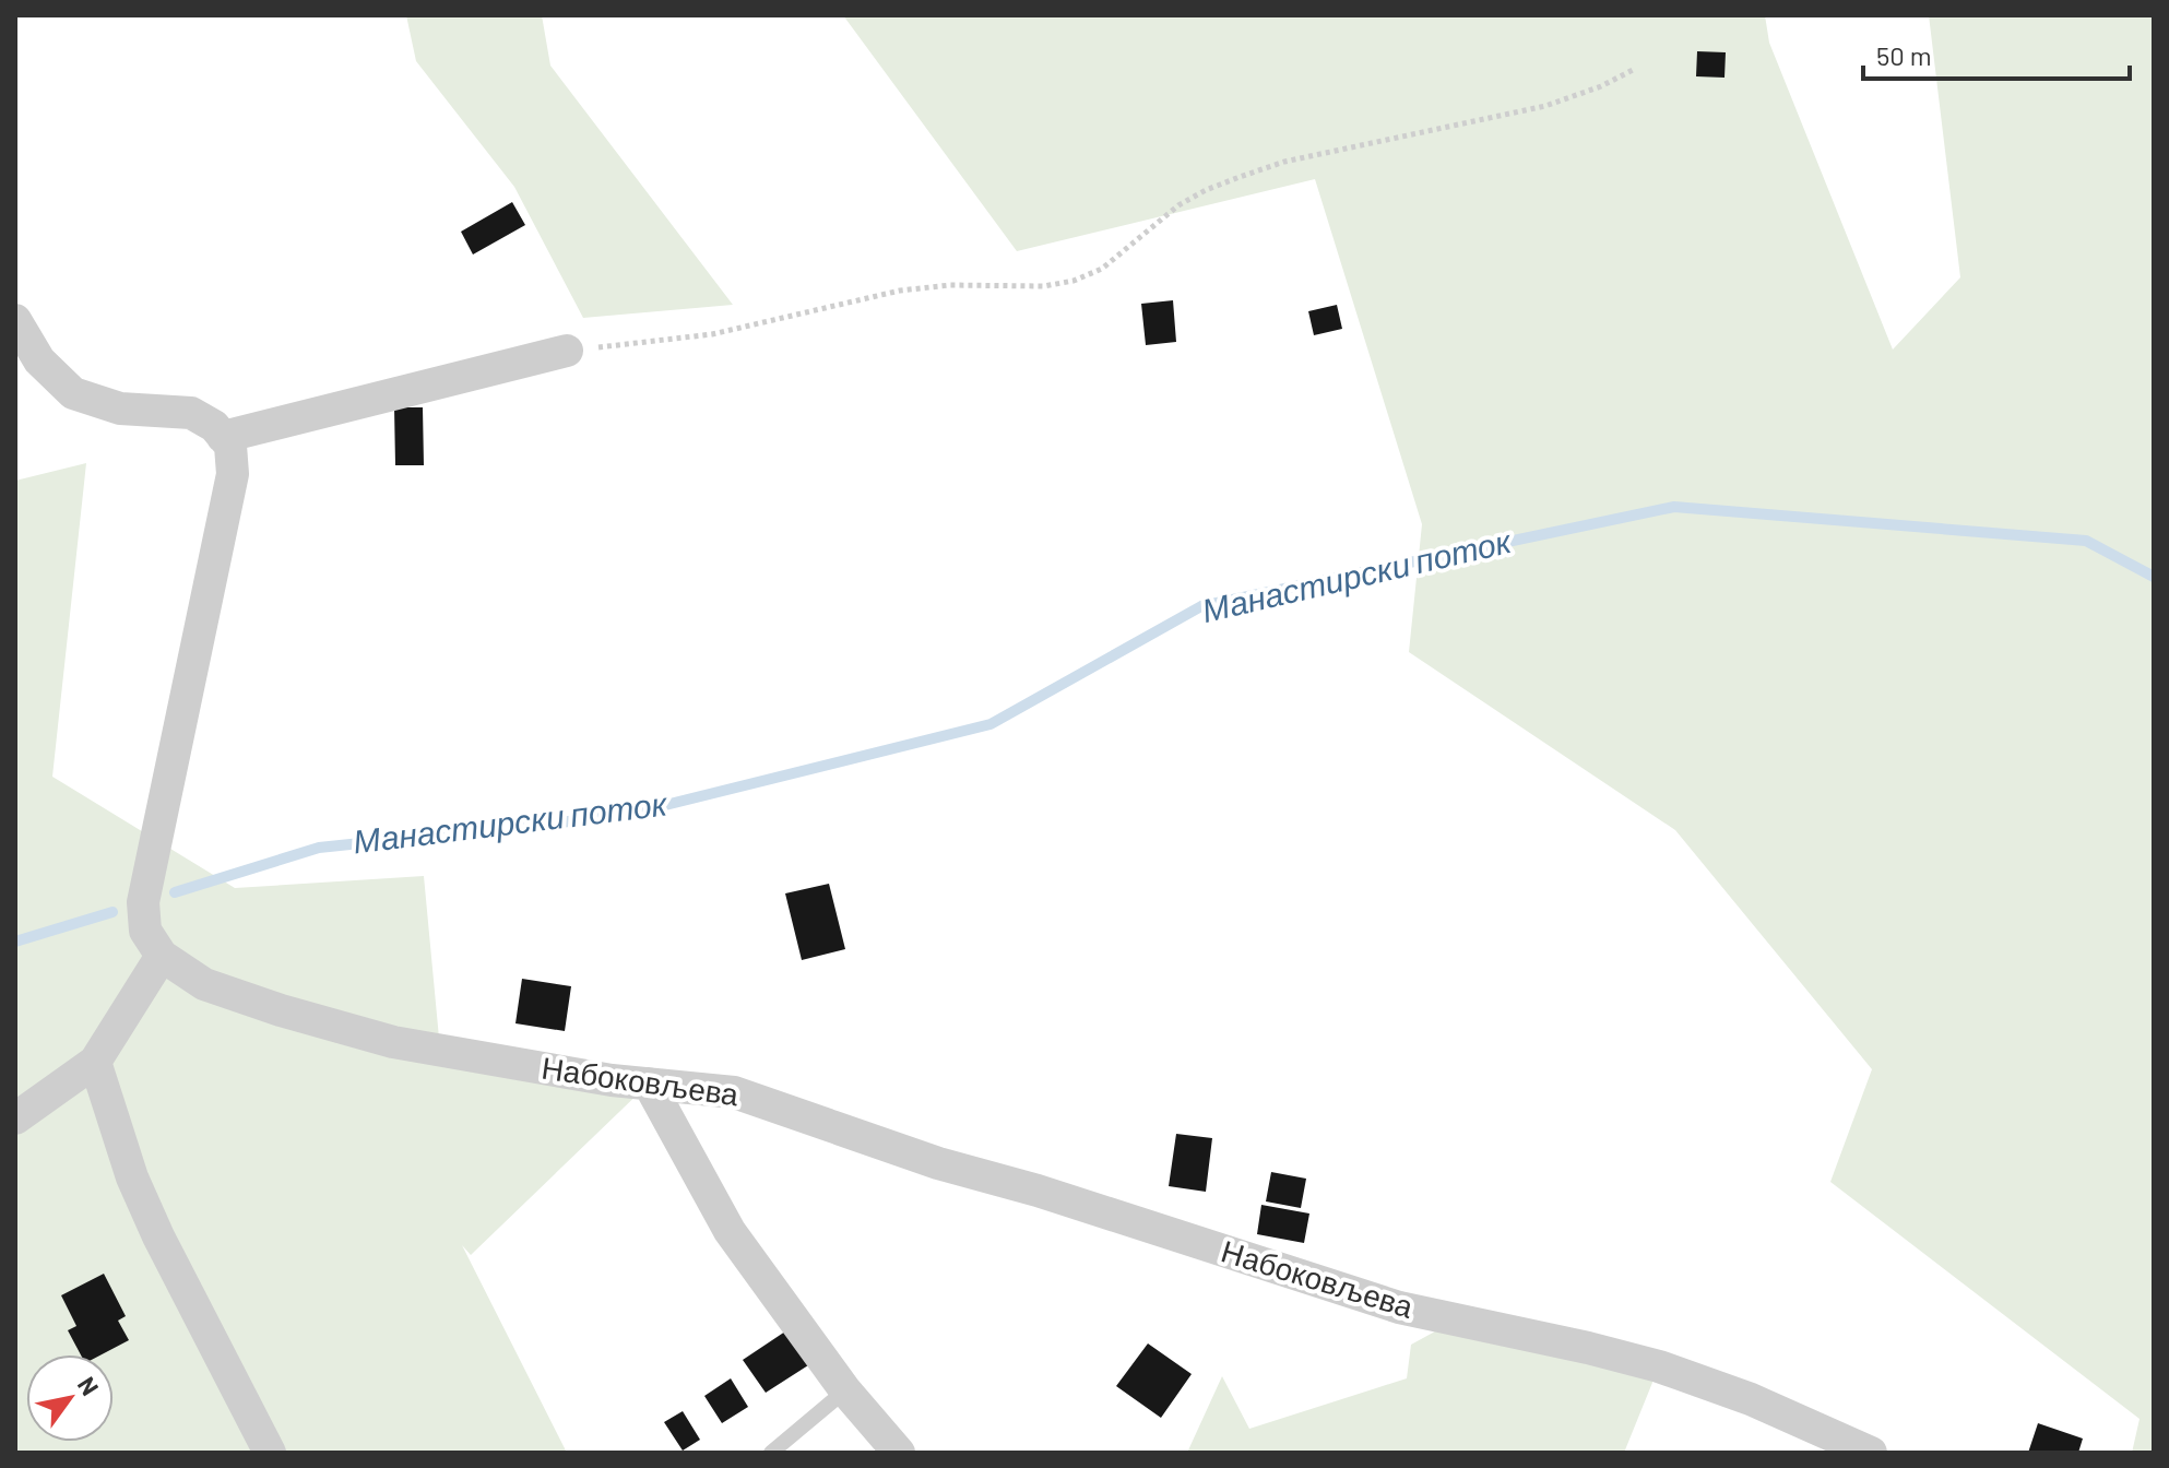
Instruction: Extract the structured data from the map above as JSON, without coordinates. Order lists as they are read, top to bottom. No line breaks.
{"streets":{"street":["Набоковљева"]},"water":["Манастирски поток"],"scale_bar":"50 m","north":"top right"}
